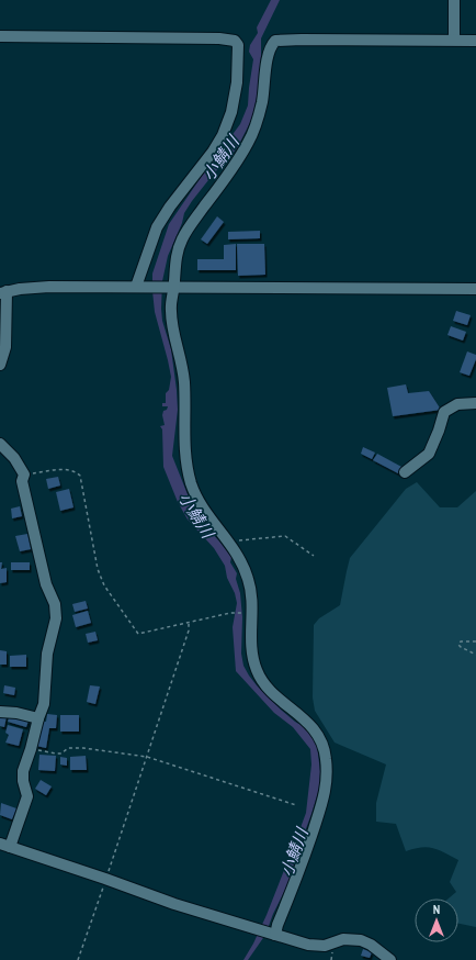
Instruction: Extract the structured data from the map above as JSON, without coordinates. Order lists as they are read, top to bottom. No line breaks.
{"water":["小鯖川"],"north":"top"}
